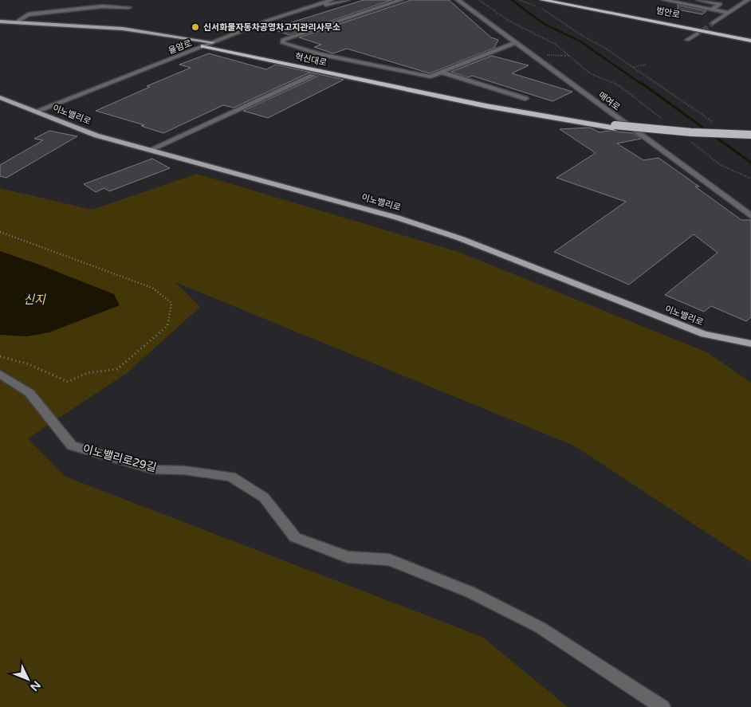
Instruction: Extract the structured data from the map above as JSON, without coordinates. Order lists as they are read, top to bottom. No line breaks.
{"streets":{"highway":["범안로","혁신대로"],"main road":["이노밸리로"],"street":["율암로","매여로","이노밸리로29길"]},"crossings":[["율암로","혁신대로"],["율암로","이노밸리로"]],"water":["신지"],"places":["신서화물자동차공영차고지관리사무소"],"north":"bottom right"}
